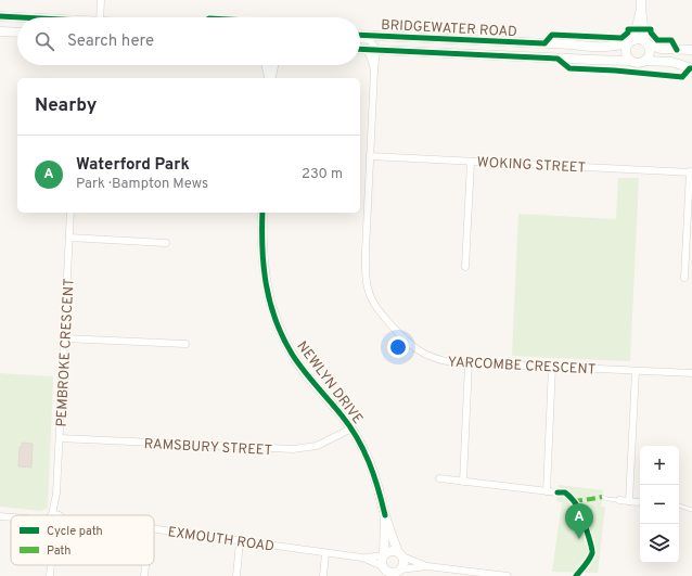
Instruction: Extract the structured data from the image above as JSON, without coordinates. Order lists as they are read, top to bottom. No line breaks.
{"streets":{"street":["BRIDGEWATER ROAD","WOKING STREET","PEMBROKE CRESCENT","YARCOMBE CRESCENT","NEWLYN DRIVE","RAMSBURY STREET","EXMOUTH ROAD"]},"crossings":[["BRIDGEWATER ROAD","YARCOMBE CRESCENT"],["WOKING STREET","YARCOMBE CRESCENT"],["PEMBROKE CRESCENT","RAMSBURY STREET"],["NEWLYN DRIVE","RAMSBURY STREET"],["NEWLYN DRIVE","EXMOUTH ROAD"]],"legend":["Cycle path","Path"],"page":{"search":"Search here","heading":"Nearby","list":[{"mark":"A","name":"Waterford Park","note":"Park · Bampton Mews","value":"230 m"}],"map_buttons":["+","−"],"pins":"A"}}
